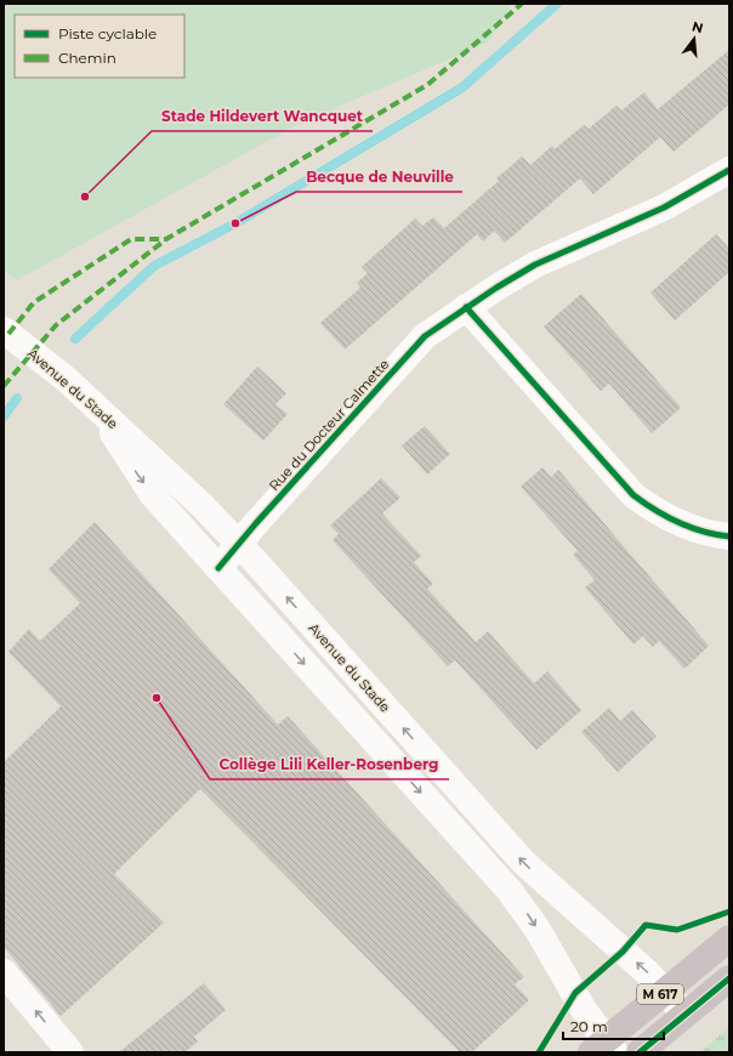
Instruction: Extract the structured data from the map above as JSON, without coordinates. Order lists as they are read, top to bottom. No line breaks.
{"streets":{"main road":["Avenue du Stade","Rue du Docteur Calmette","M 617"]},"crossings":[["Avenue du Stade","Rue du Docteur Calmette"],["Avenue du Stade","M 617"]],"places":["Stade Hildevert Wancquet","Becque de Neuville","Collège Lili Keller-Rosenberg"],"legend":["Piste cyclable","Chemin"],"scale_bar":"20 m","north":"top"}
